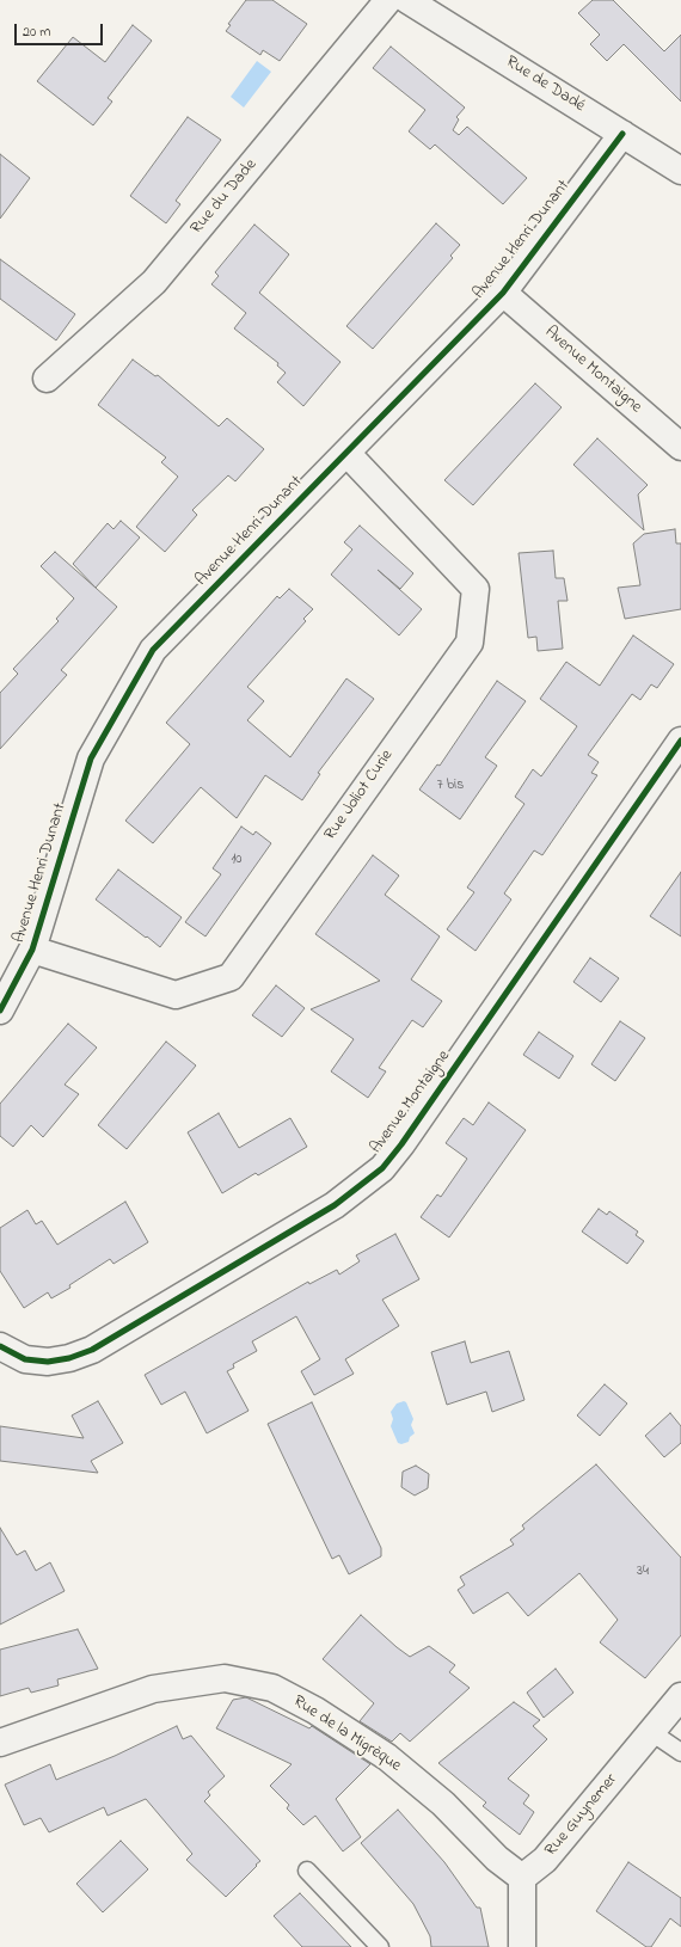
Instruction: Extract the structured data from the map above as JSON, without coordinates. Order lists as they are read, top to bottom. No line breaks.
{"streets":{"street":["Rue de Dadé","Rue du Dade","Avenue Henri Dunant","Avenue Montaigne","Rue Joliot Curie","Rue de la Migrèque","Rue Guynemer"]},"crossings":[["Rue de Dadé","Avenue Henri Dunant"],["Avenue Henri Dunant","Avenue Montaigne"],["Avenue Henri Dunant","Rue Joliot Curie"],["Rue de la Migrèque","Rue Guynemer"]],"house_numbers":["7 bis","10","34"],"scale_bar":"20 m"}
